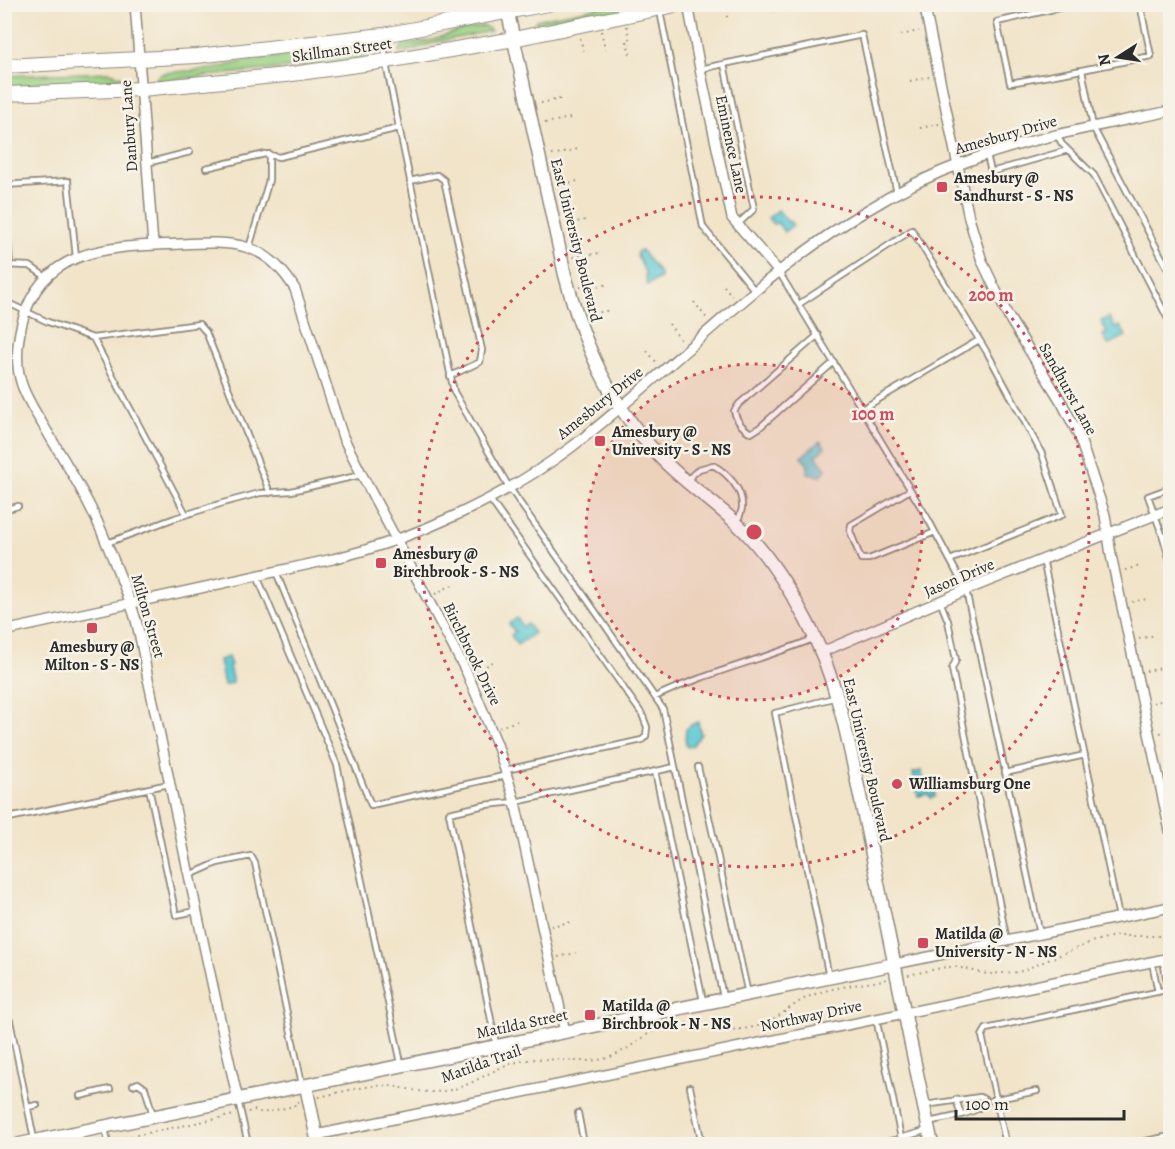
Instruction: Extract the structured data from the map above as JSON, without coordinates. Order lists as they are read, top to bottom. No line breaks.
{"streets":{"main road":["Skillman Street"],"street":["Danbury Lane","Amesbury Drive","Eminence Lane","East University Boulevard","Sandhurst Lane","Jason Drive","Milton Street","Birchbrook Drive","Northway Drive","Matilda Street"],"path":["Matilda Trail"]},"crossings":[["Skillman Street","Danbury Lane"],["Skillman Street","East University Boulevard"],["Danbury Lane","Milton Street"],["Danbury Lane","Birchbrook Drive"],["Amesbury Drive","Eminence Lane"],["Amesbury Drive","East University Boulevard"],["Amesbury Drive","Sandhurst Lane"],["Amesbury Drive","Milton Street"],["Amesbury Drive","Birchbrook Drive"],["East University Boulevard","Jason Drive"],["East University Boulevard","Northway Drive"],["East University Boulevard","Matilda Street"],["Sandhurst Lane","Jason Drive"],["Milton Street","Birchbrook Drive"],["Milton Street","Matilda Street"],["Birchbrook Drive","Matilda Street"]],"places":{"transit":["Amesbury @ Sandhurst - S - NS","Amesbury @ University - S - NS","Amesbury @ Birchbrook - S - NS","Amesbury @ Milton - S - NS","Matilda @ University - N - NS","Matilda @ Birchbrook - N - NS"],"other":["Williamsburg One"]},"scale_bar":"100 m","north":"left","rings":["200 m","100 m"]}
